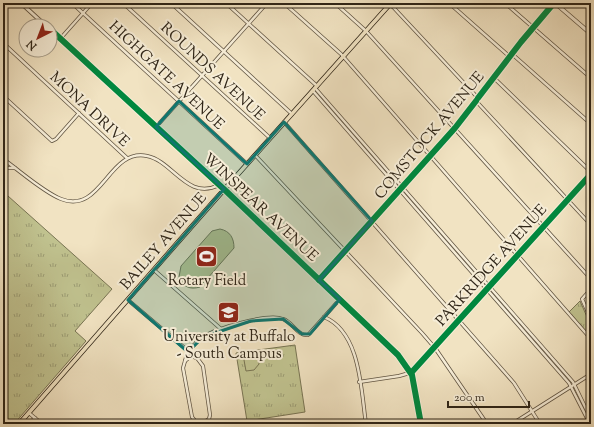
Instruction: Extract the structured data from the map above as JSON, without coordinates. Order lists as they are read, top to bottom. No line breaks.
{"streets":{"main road":["BAILEY AVENUE"],"street":["ROUNDS AVENUE","HIGHGATE AVENUE","MONA DRIVE","COMSTOCK AVENUE","WINSPEAR AVENUE","PARKRIDGE AVENUE"]},"crossings":[["ROUNDS AVENUE","BAILEY AVENUE"],["HIGHGATE AVENUE","BAILEY AVENUE"],["COMSTOCK AVENUE","WINSPEAR AVENUE"],["WINSPEAR AVENUE","BAILEY AVENUE"],["WINSPEAR AVENUE","PARKRIDGE AVENUE"]],"places":{"sports":["Rotary Field"],"school or university":["University at Buffalo - South Campus"]},"scale_bar":"200 m","north":"bottom left"}
